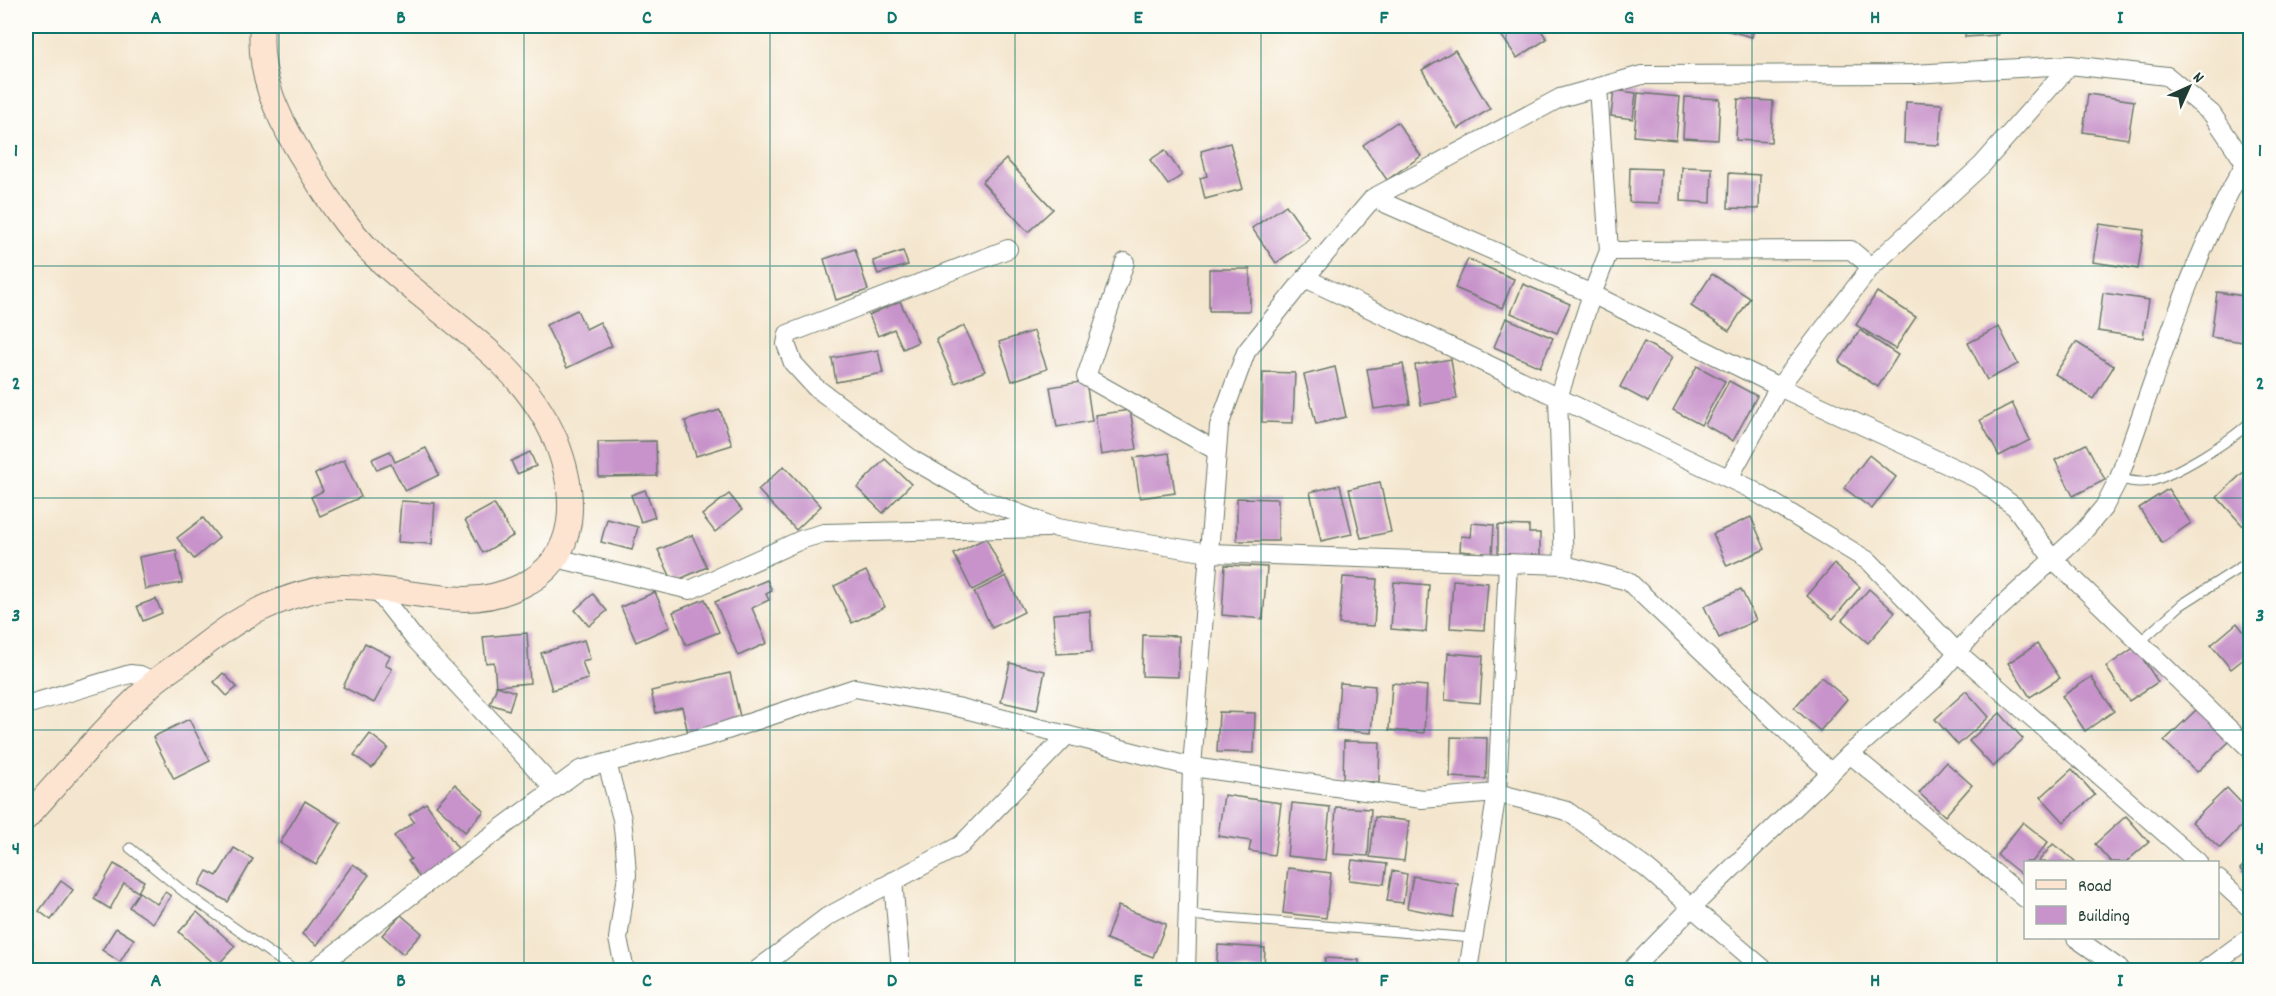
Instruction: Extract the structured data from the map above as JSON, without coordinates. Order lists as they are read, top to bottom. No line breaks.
{"legend":["Road","Building"],"north":"top right","grid":{"columns":["A","B","C","D","E","F","G","H","I"],"rows":["1","2","3","4"]}}
